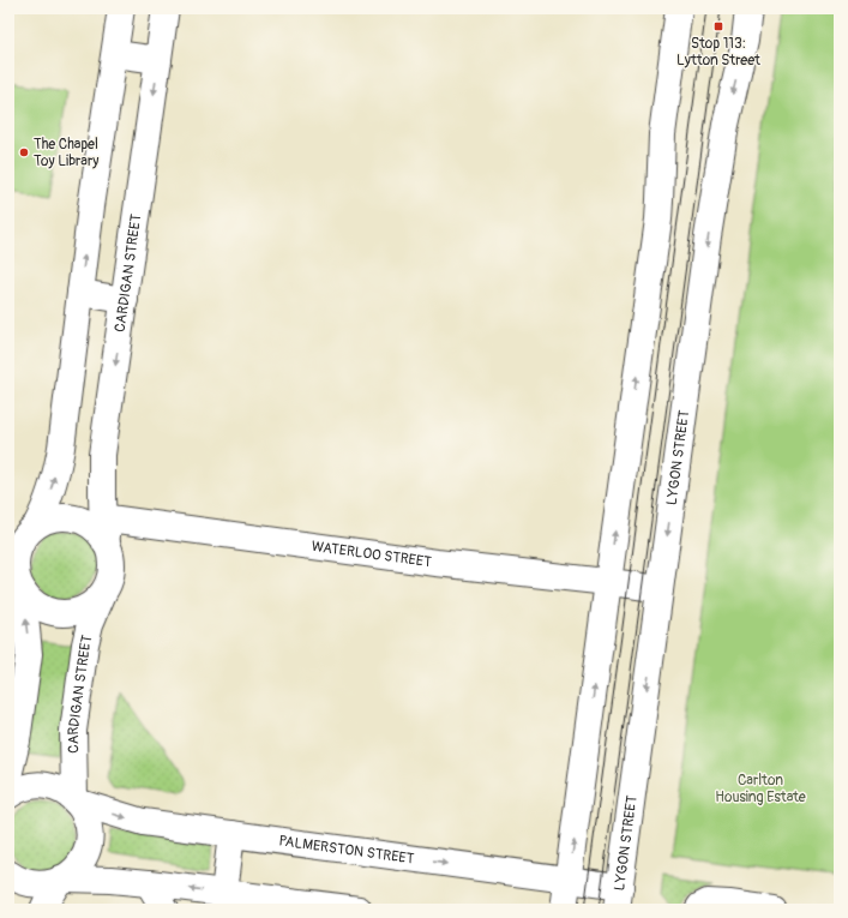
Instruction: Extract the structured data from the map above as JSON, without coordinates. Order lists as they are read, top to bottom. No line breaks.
{"streets":{"street":["CARDIGAN STREET","LYGON STREET","WATERLOO STREET","PALMERSTON STREET"]},"crossings":[["CARDIGAN STREET","WATERLOO STREET"],["CARDIGAN STREET","PALMERSTON STREET"],["LYGON STREET","WATERLOO STREET"],["LYGON STREET","PALMERSTON STREET"]],"parks":["Carlton Housing Estate"],"places":{"transit":["Stop 113: Lytton Street"],"other":["The Chapel Toy Library"]}}
